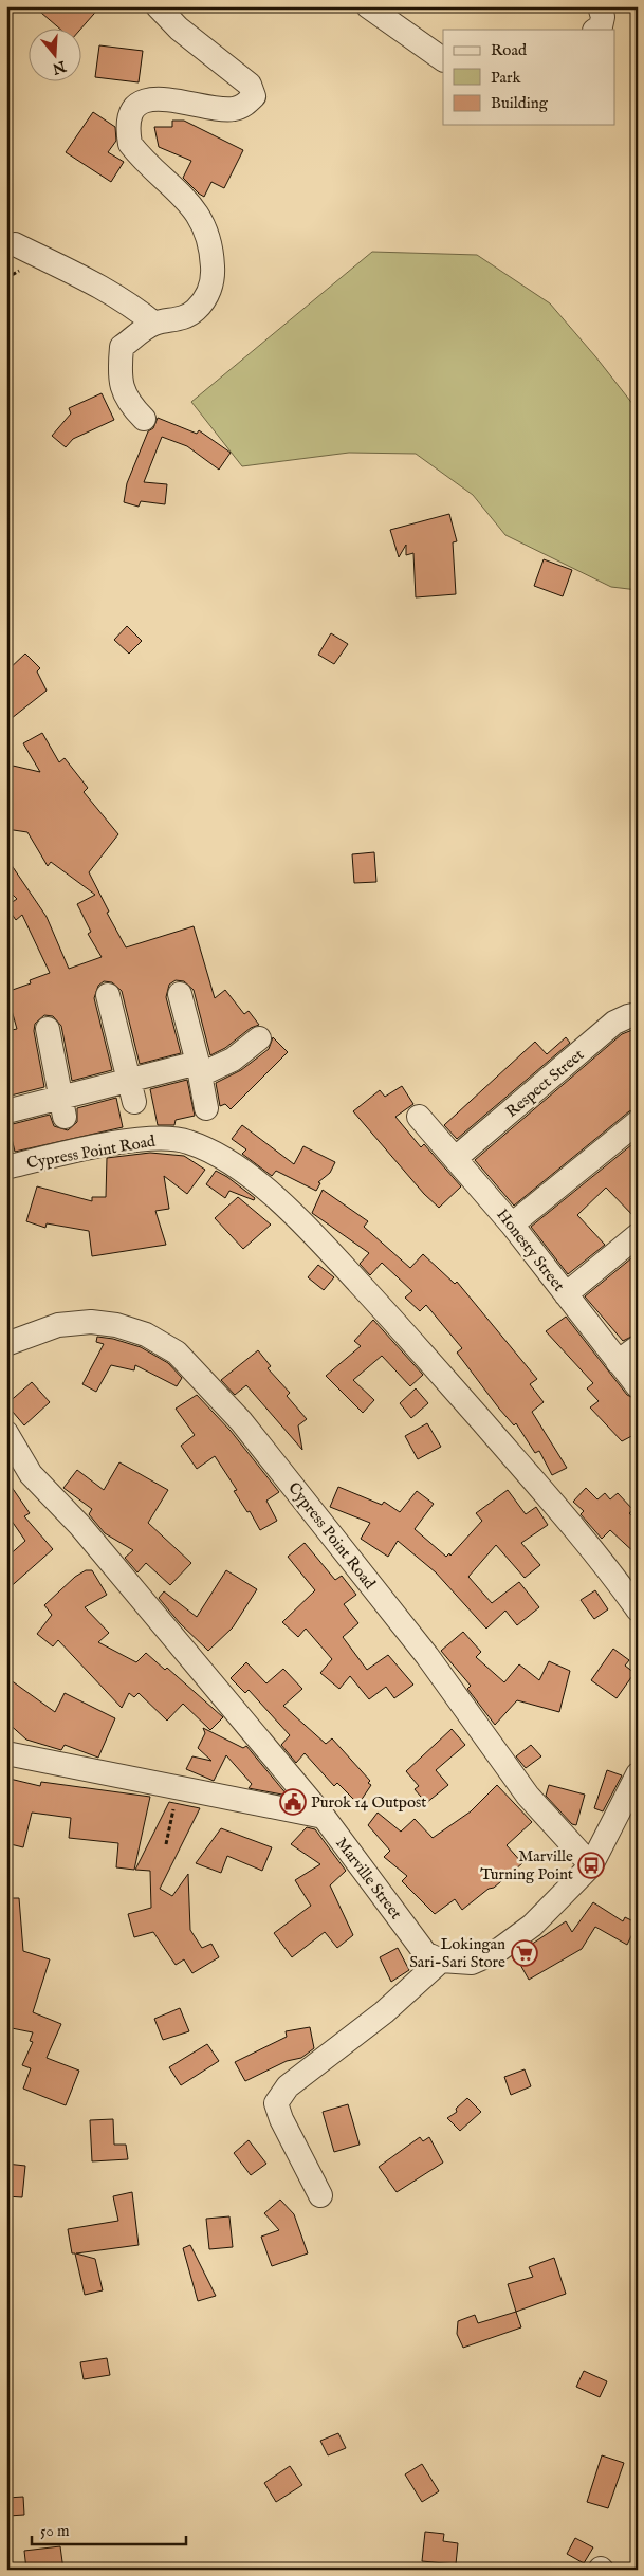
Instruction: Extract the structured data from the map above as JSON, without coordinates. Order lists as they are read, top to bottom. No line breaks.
{"streets":{"street":["Respect Street","Cypress Point Road","Honesty Street","Marville Street"]},"crossings":[["Respect Street","Honesty Street"],["Cypress Point Road","Marville Street"]],"places":{"public building":["Purok 14 Outpost"],"bus stop":["Marville Turning Point"],"supermarket":["Lokingan Sari-Sari Store"]},"legend":["Road","Park","Building"],"scale_bar":"50 m","north":"bottom"}
